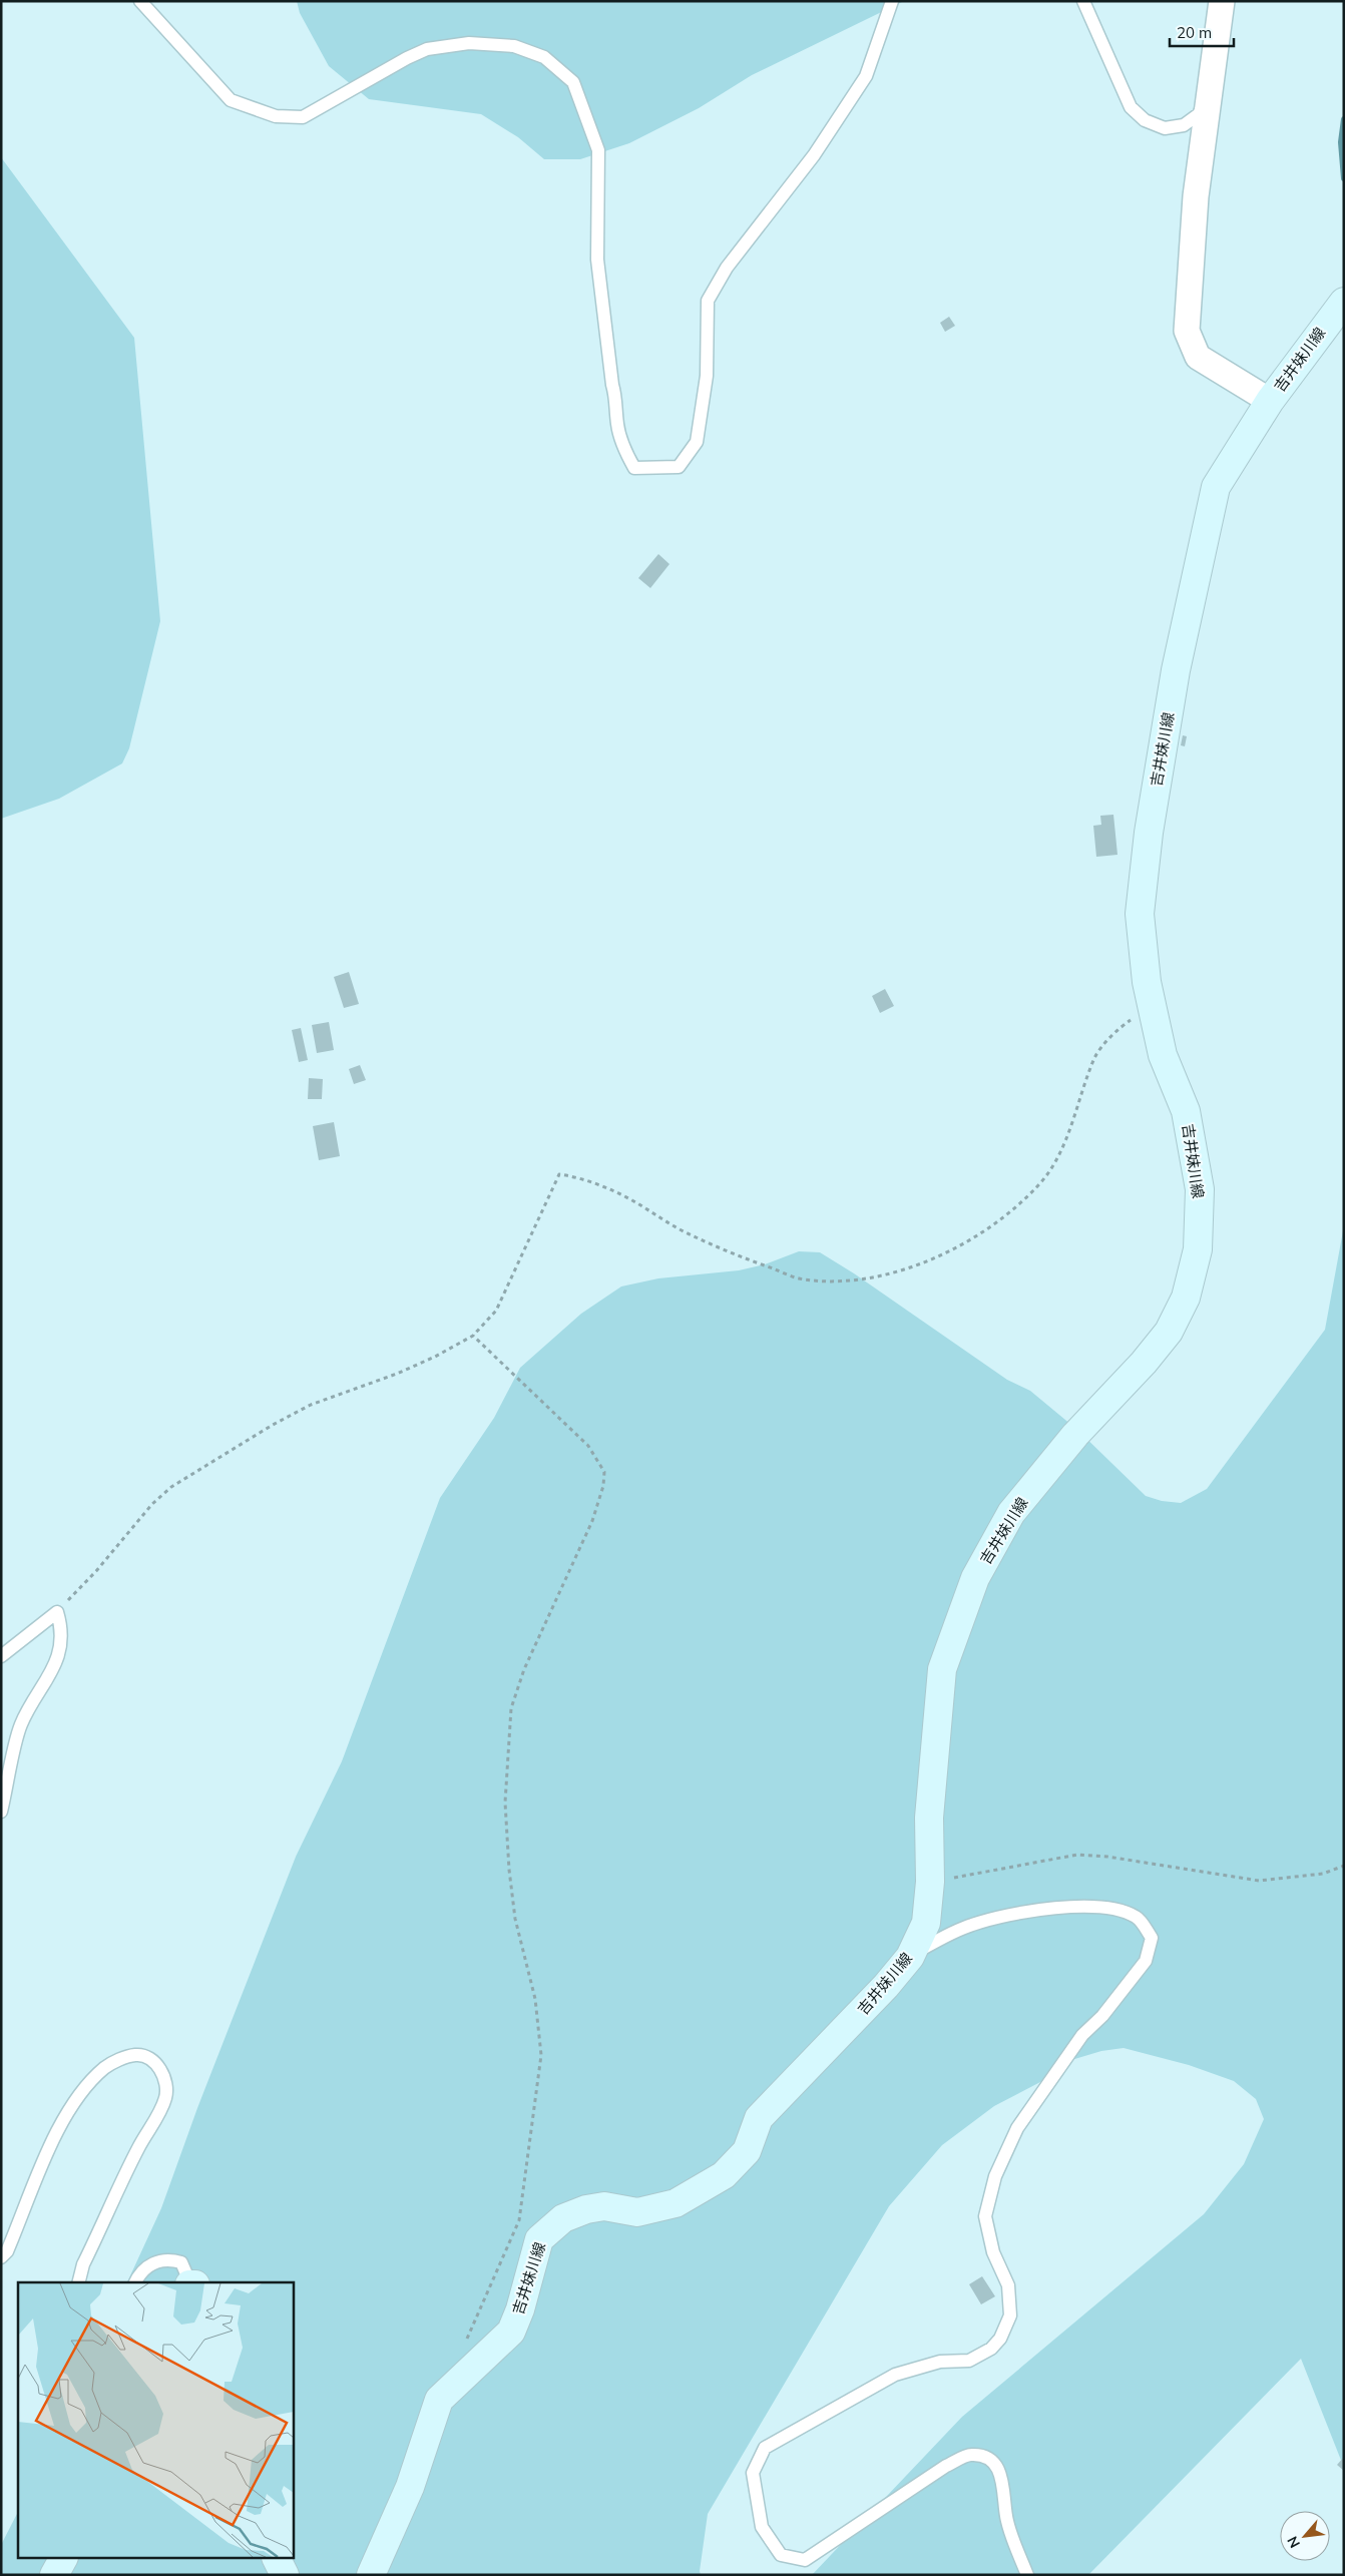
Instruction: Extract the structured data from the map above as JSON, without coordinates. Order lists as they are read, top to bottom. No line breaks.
{"streets":{"main road":["吉井妹川線"]},"scale_bar":"20 m","north":"bottom left"}
